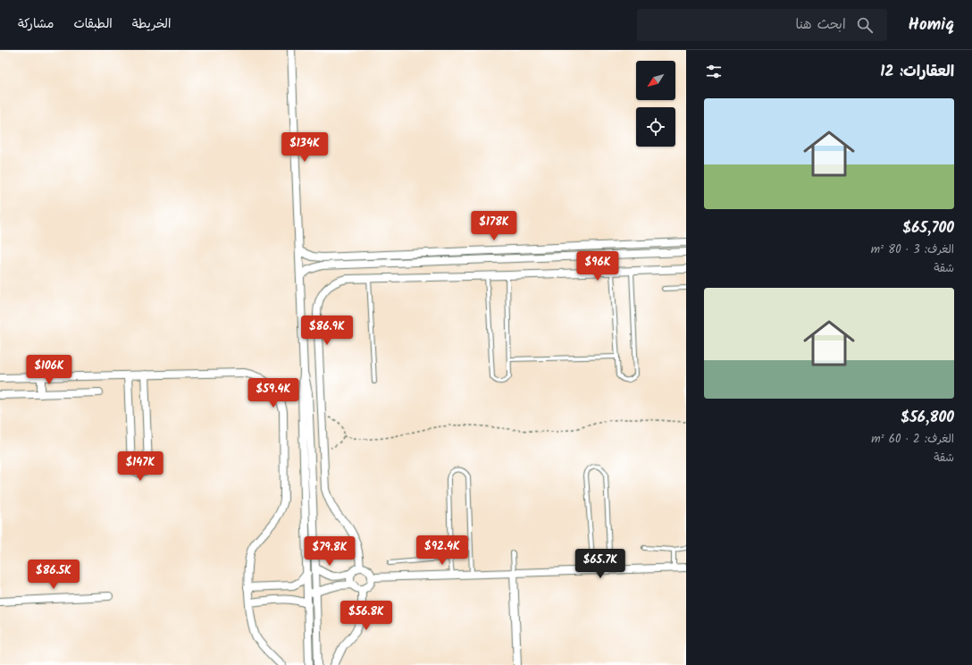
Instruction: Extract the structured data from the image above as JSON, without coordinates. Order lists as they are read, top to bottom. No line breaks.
{"north":"bottom left","page":{"header":"Homiq","search":"ابحث هنا","nav":["الخريطة","الطبقات","مشاركة"],"heading":"العقارات: 12","list":[{"name":"$65,700","note":"الغرف: 3 · 80 m² · شقة"},{"name":"$56,800","note":"الغرف: 2 · 60 m² · شقة"}],"price":["$134K","$178K","$96K","$86.9K","$106K","$59.4K","$147K","$92.4K","$79.8K","$65.7K","$86.5K","$56.8K"]}}
